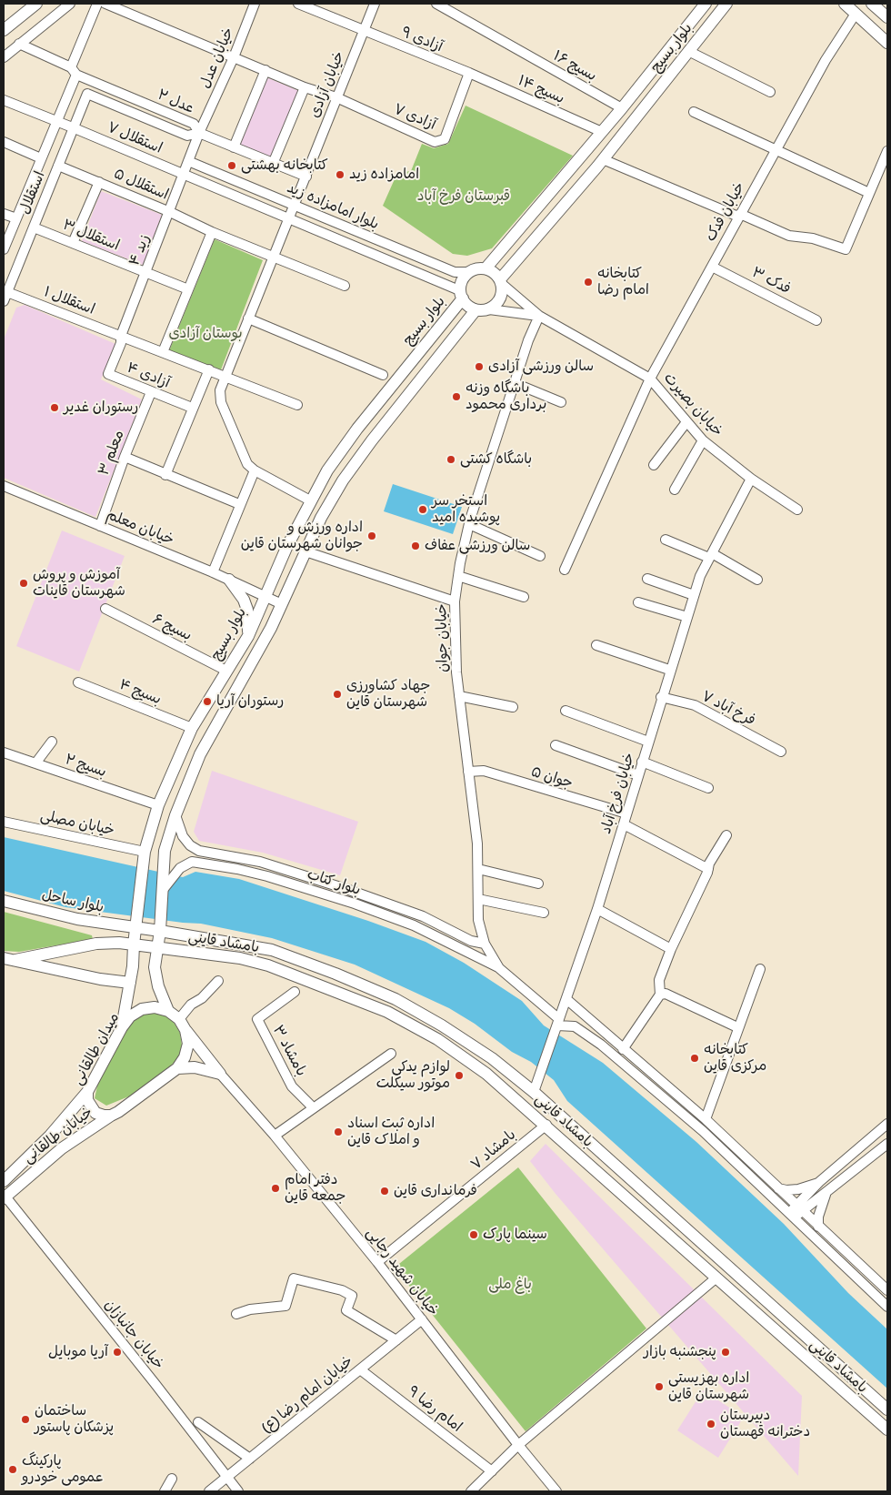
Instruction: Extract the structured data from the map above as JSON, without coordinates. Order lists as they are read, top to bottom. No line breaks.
{"streets":{"main road":["بلوار بسیج","بلوار ساحل","بامشاد قاینی","میدان طالقانی","خیابان طالقانی"],"street":["آزادی ۹","خیابان عدل","بسیج ۱۶","خیابان آزادی","بسیج ۱۴","عدل ۲","آزادی ۷","استقلال ۷","استقلال ۵","استقلال","بلوار امامزاده زید","خیابان فدک","استقلال ۳","زید ۴","فدک ۳","استقلال ۱","آزادی ۴","خیابان بصیرت","معلم ۳","خیابان معلم","بسیج ۶","خیابان جوان","بسیج ۴","فرخ آباد ۷","بسیج ۲","جوان ۵","خیابان فرخ آباد","خیابان مصلی","بلوار کتاب","بامشاد ۳","بامشاد ۷","خیابان شهید رجایی","خیابان جانبازان","خیابان امام رضا (ع)","امام رضا ۹"]},"crossings":[["آزادی ۹","خیابان آزادی"],["آزادی ۹","بسیج ۱۴"],["آزادی ۹","آزادی ۷"],["بلوار بسیج","بسیج ۱۶"],["بلوار بسیج","بسیج ۱۴"],["بلوار بسیج","بلوار امامزاده زید"],["بلوار بسیج","خیابان معلم"],["بلوار بسیج","بسیج ۶"],["بلوار بسیج","بسیج ۴"],["بلوار بسیج","بسیج ۲"],["بلوار بسیج","خیابان مصلی"],["بلوار بسیج","بلوار ساحل"],["بلوار بسیج","بامشاد قاینی"],["بلوار بسیج","میدان طالقانی"],["خیابان عدل","عدل ۲"],["خیابان عدل","استقلال ۷"],["خیابان عدل","بلوار امامزاده زید"],["خیابان عدل","زید ۴"],["خیابان آزادی","آزادی ۷"],["خیابان آزادی","استقلال ۵"],["خیابان آزادی","بلوار امامزاده زید"],["بسیج ۱۴","آزادی ۷"],["عدل ۲","استقلال"],["استقلال ۷","استقلال"],["استقلال ۷","بلوار امامزاده زید"],["استقلال ۷","زید ۴"],["استقلال ۵","استقلال"],["استقلال ۵","زید ۴"],["استقلال","استقلال ۳"],["استقلال","استقلال ۱"],["بلوار امامزاده زید","زید ۴"],["خیابان فدک","فدک ۳"],["خیابان فدک","خیابان بصیرت"],["استقلال ۳","زید ۴"],["زید ۴","استقلال ۱"],["زید ۴","آزادی ۴"],["استقلال ۱","آزادی ۴"],["آزادی ۴","معلم ۳"],["خیابان بصیرت","خیابان جوان"],["خیابان بصیرت","خیابان فرخ آباد"],["معلم ۳","خیابان معلم"],["خیابان جوان","جوان ۵"],["خیابان جوان","بلوار کتاب"],["فرخ آباد ۷","خیابان فرخ آباد"],["جوان ۵","خیابان فرخ آباد"],["خیابان فرخ آباد","بامشاد قاینی"],["بلوار ساحل","بامشاد قاینی"],["بامشاد قاینی","بامشاد ۷"],["میدان طالقانی","خیابان طالقانی"],["خیابان طالقانی","خیابان جانبازان"],["بامشاد ۷","خیابان شهید رجایی"],["خیابان شهید رجایی","خیابان امام رضا (ع)"],["خیابان جانبازان","خیابان امام رضا (ع)"],["خیابان امام رضا (ع)","امام رضا ۹"]],"parks":["قبرستان فرخ آباد","بوستان آزادی","باغ ملی"],"places":["کتابخانه بهشتی","امامزاده زید","کتابخانه امام رضا","سالن ورزشی آزادی","باشگاه وزنه برداری محمود","رستوران غدیر","باشگاه کشتی","استخر سر پوشیده امید","اداره ورزش و جوانان شهرستان قاین","سالن ورزشی عفاف","آموزش و پروش شهرستان قاینات","جهاد کشاورزی شهرستان قاین","رستوران آریا","کتابخانه مرکزی قاین","لوازم یدکی موتور سیکلت","اداره ثبت اسناد و املاک قاین","دفتر امام جمعه قاین","فرمانداری قاین","سینما پارک","آریا موبایل","پنجشنبه بازار","اداره بهزیستی شهرستان قاین","ساختمان پزشکان پاستور","دبیرستان دخترانه قهستان","پارکینگ عمومی خودرو"]}
